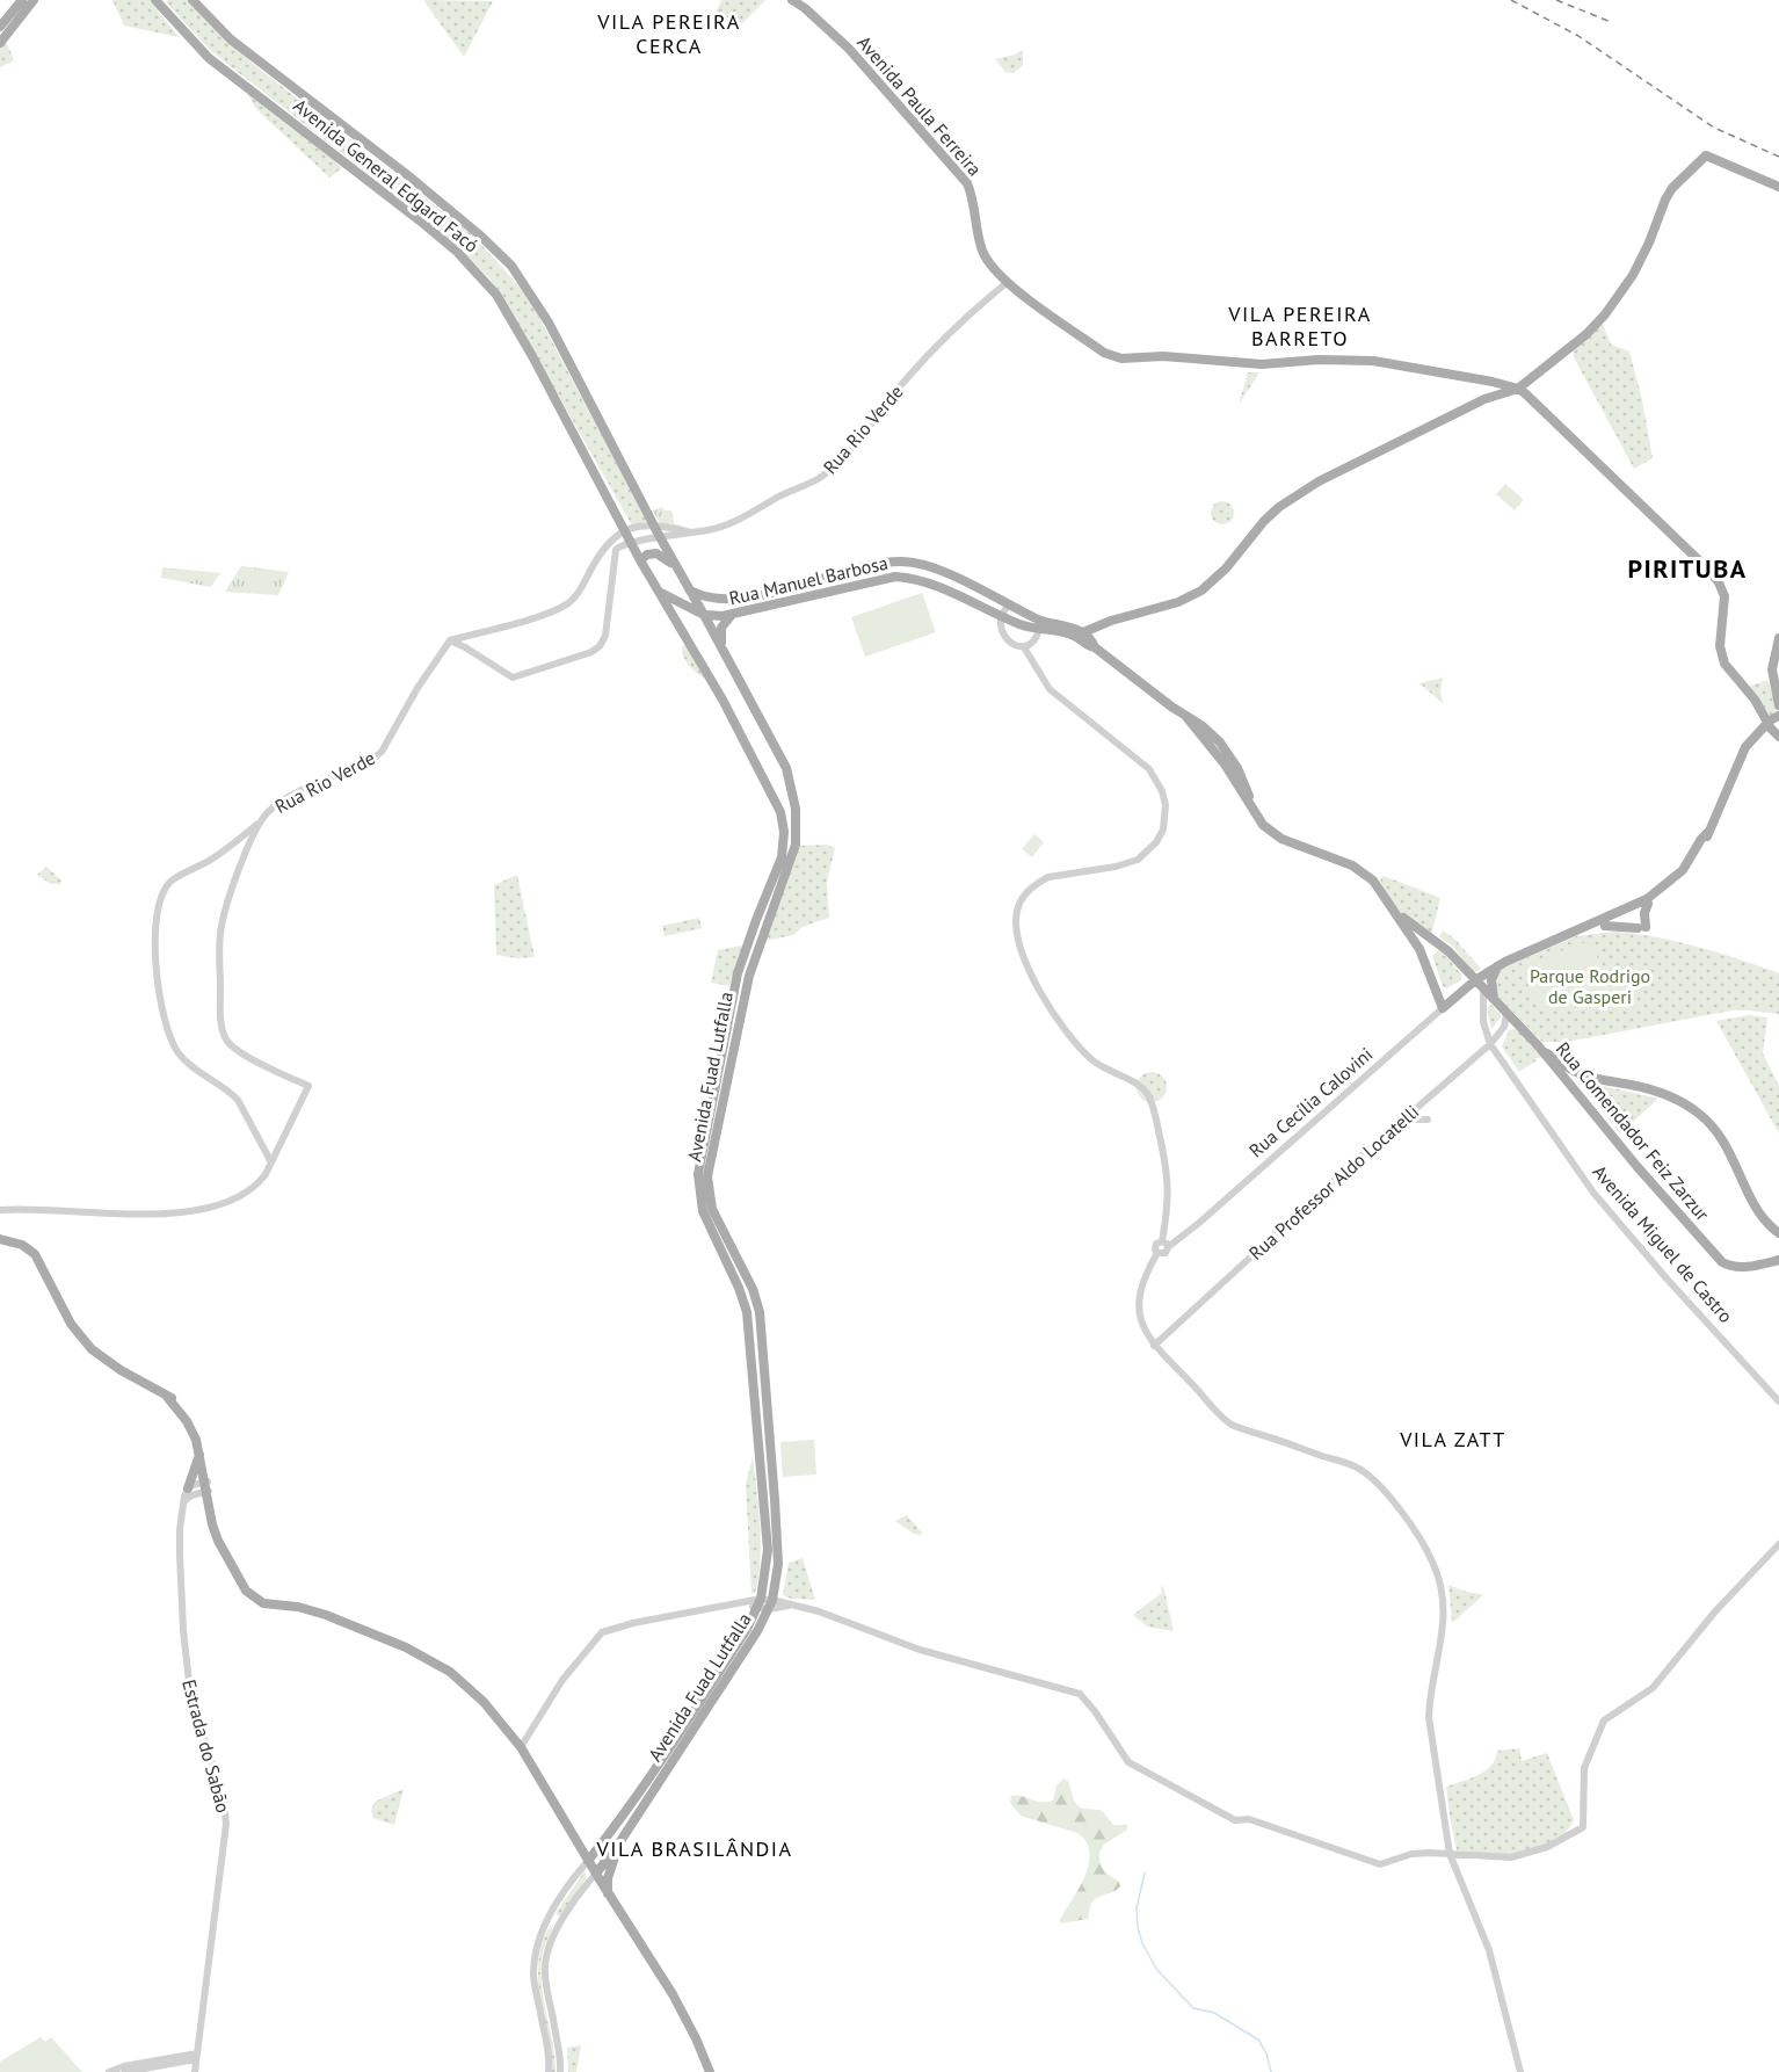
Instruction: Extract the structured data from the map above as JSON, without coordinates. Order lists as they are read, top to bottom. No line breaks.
{"streets":{"main road":["Avenida Paula Ferreira","Avenida General Edgard Facó","Rua Manuel Barbosa","Avenida Fuad Lutfalla","Rua Cecília Calovini","Rua Comendador Feiz Zarzur"],"street":["Rua Rio Verde","Rua Professor Aldo Locatelli","Avenida Miguel de Castro","Estrada do Sabão"]},"crossings":[["Avenida Paula Ferreira","Rua Rio Verde"],["Avenida General Edgard Facó","Rua Rio Verde"],["Avenida General Edgard Facó","Rua Manuel Barbosa"],["Avenida General Edgard Facó","Avenida Fuad Lutfalla"],["Rua Manuel Barbosa","Avenida Fuad Lutfalla"],["Rua Cecília Calovini","Rua Comendador Feiz Zarzur"],["Rua Cecília Calovini","Rua Professor Aldo Locatelli"],["Rua Comendador Feiz Zarzur","Rua Professor Aldo Locatelli"],["Rua Comendador Feiz Zarzur","Avenida Miguel de Castro"],["Rua Professor Aldo Locatelli","Avenida Miguel de Castro"]],"districts":["VILA PEREIRA CERCA","VILA PEREIRA BARRETO","PIRITUBA","VILA ZATT","VILA BRASILÂNDIA"],"parks":["Parque Rodrigo de Gasperi"]}
